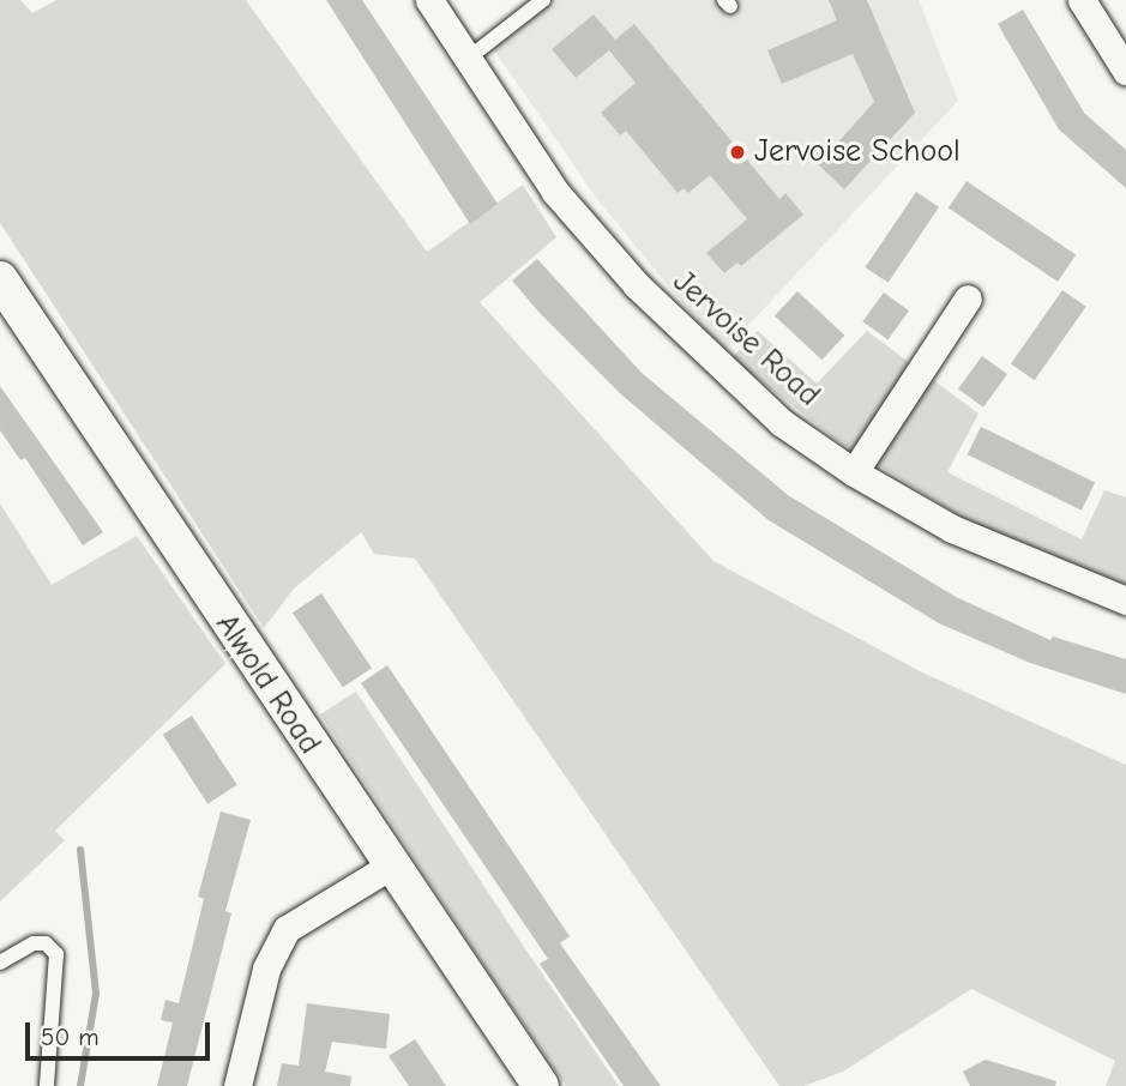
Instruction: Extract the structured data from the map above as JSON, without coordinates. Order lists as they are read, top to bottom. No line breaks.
{"streets":{"street":["Jervoise Road","Alwold Road"]},"places":["Jervoise School"],"scale_bar":"50 m"}
